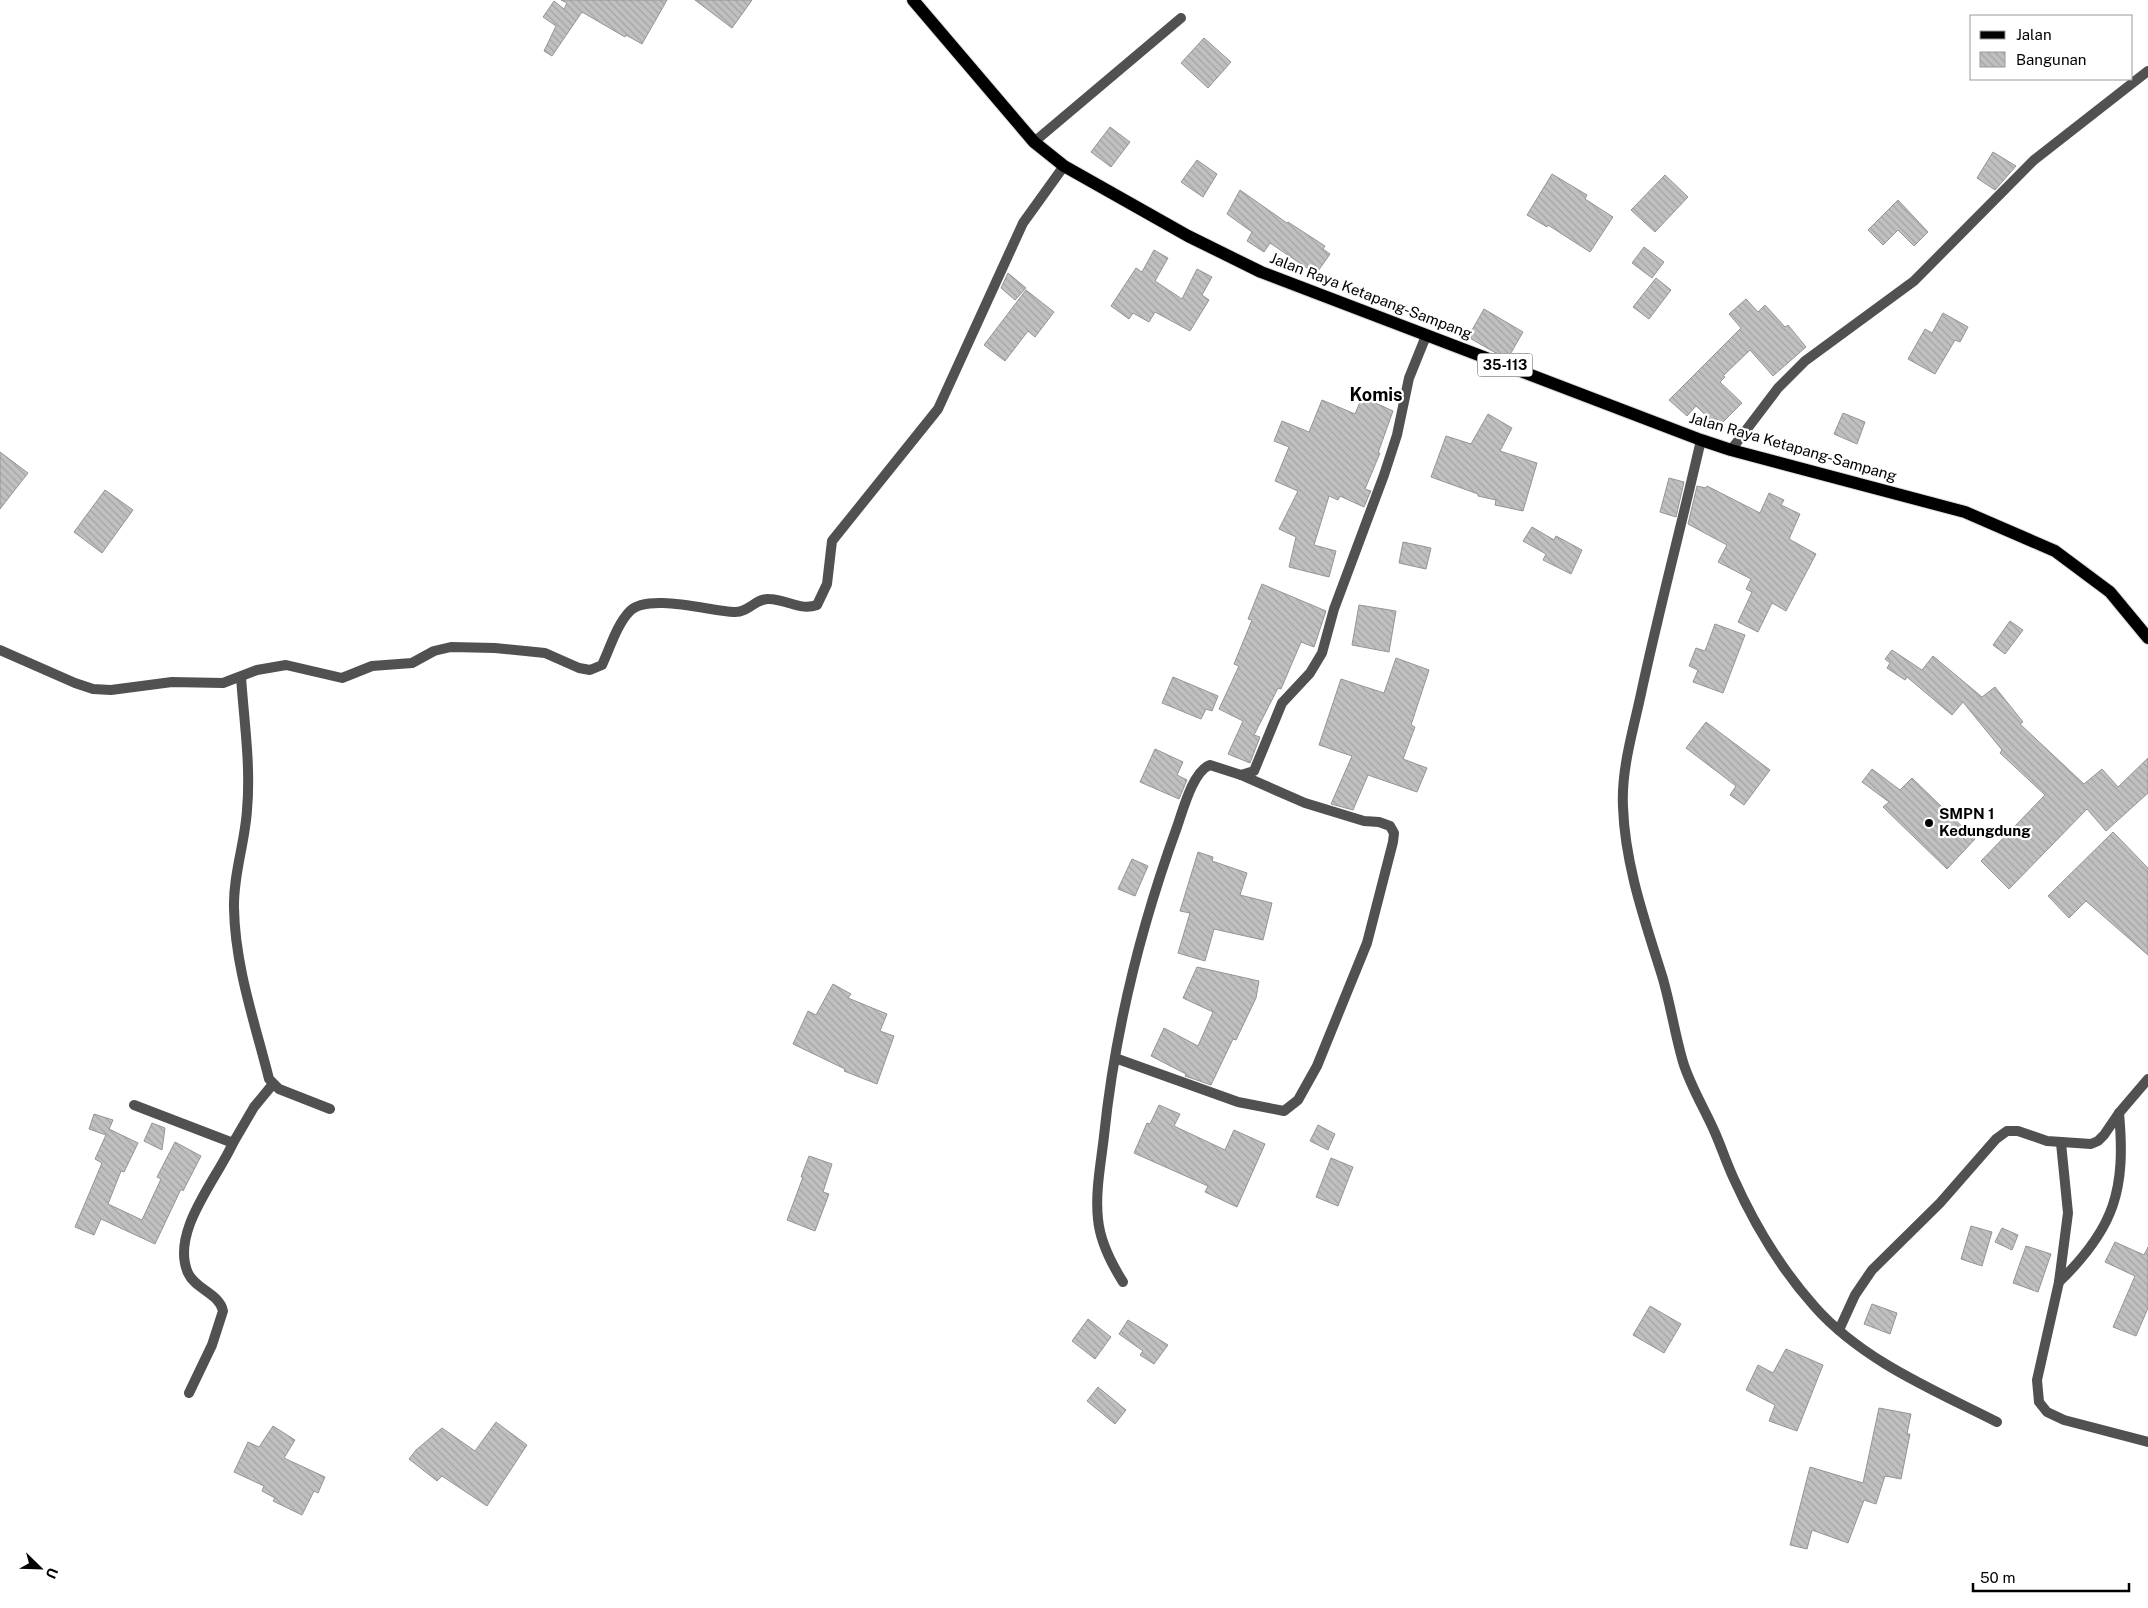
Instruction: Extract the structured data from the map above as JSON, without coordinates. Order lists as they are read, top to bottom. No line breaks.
{"streets":{"main road":["Jalan Raya Ketapang-Sampang","35-113"]},"districts":["Komis"],"places":["SMPN 1 Kedungdung"],"legend":["Jalan","Bangunan"],"scale_bar":"50 m","north":"bottom right"}
